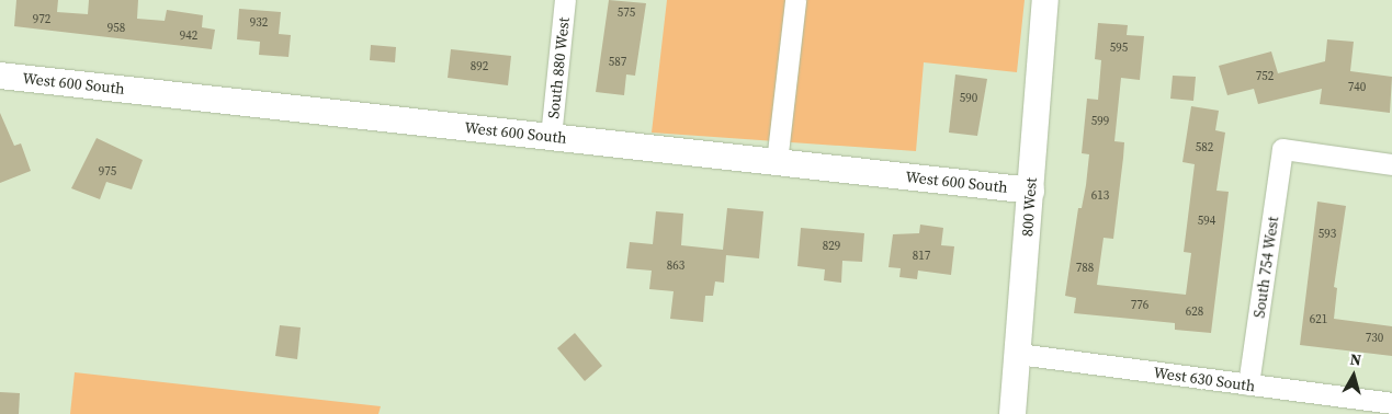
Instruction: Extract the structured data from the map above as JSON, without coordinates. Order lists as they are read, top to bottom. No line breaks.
{"streets":{"street":["South 880 West","West 600 South","800 West","South 754 West","West 630 South"]},"crossings":[["South 880 West","West 600 South"],["West 600 South","800 West"],["800 West","West 630 South"],["South 754 West","West 630 South"]],"house_numbers":["575","972","932","958","942","595","587","892","752","740","590","599","582","975","613","594","593","829","817","863","788","776","628","621","730"],"north":"top"}
